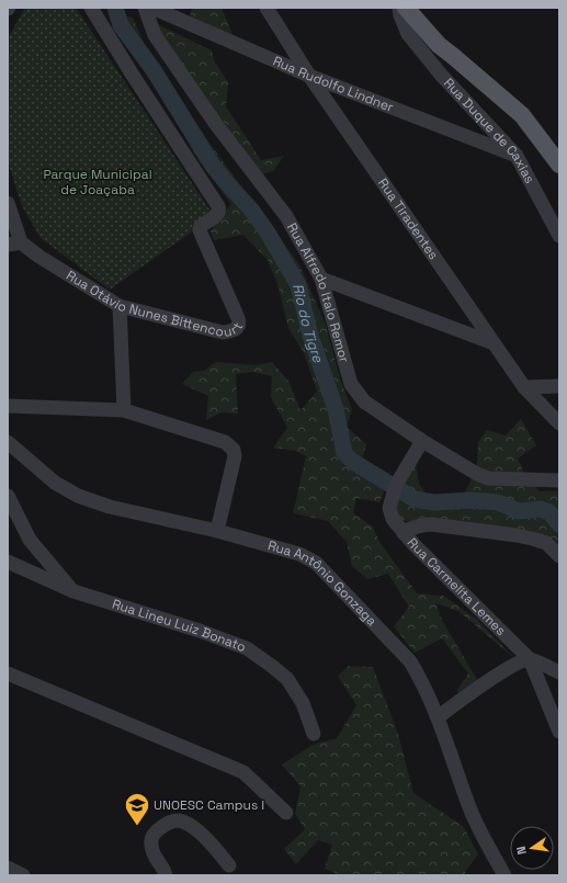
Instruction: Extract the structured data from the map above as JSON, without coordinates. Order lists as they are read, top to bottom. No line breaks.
{"streets":{"street":["Rua Rudolfo Lindner","Rua Duque de Caxias","Rua Tiradentes","Rua Alfredo Italo Remor","Rua Otávio Nunes Bittencourt","Rua Antônio Gonzaga","Rua Carmelita Lemes","Rua Lineu Luiz Bonato"]},"crossings":[["Rua Rudolfo Lindner","Rua Duque de Caxias"],["Rua Rudolfo Lindner","Rua Tiradentes"],["Rua Alfredo Italo Remor","Rua Carmelita Lemes"]],"water":["Rio do Tigre"],"parks":["Parque Municipal de Joaçaba"],"places":{"school or university":["UNOESC Campus I"]},"north":"left"}
